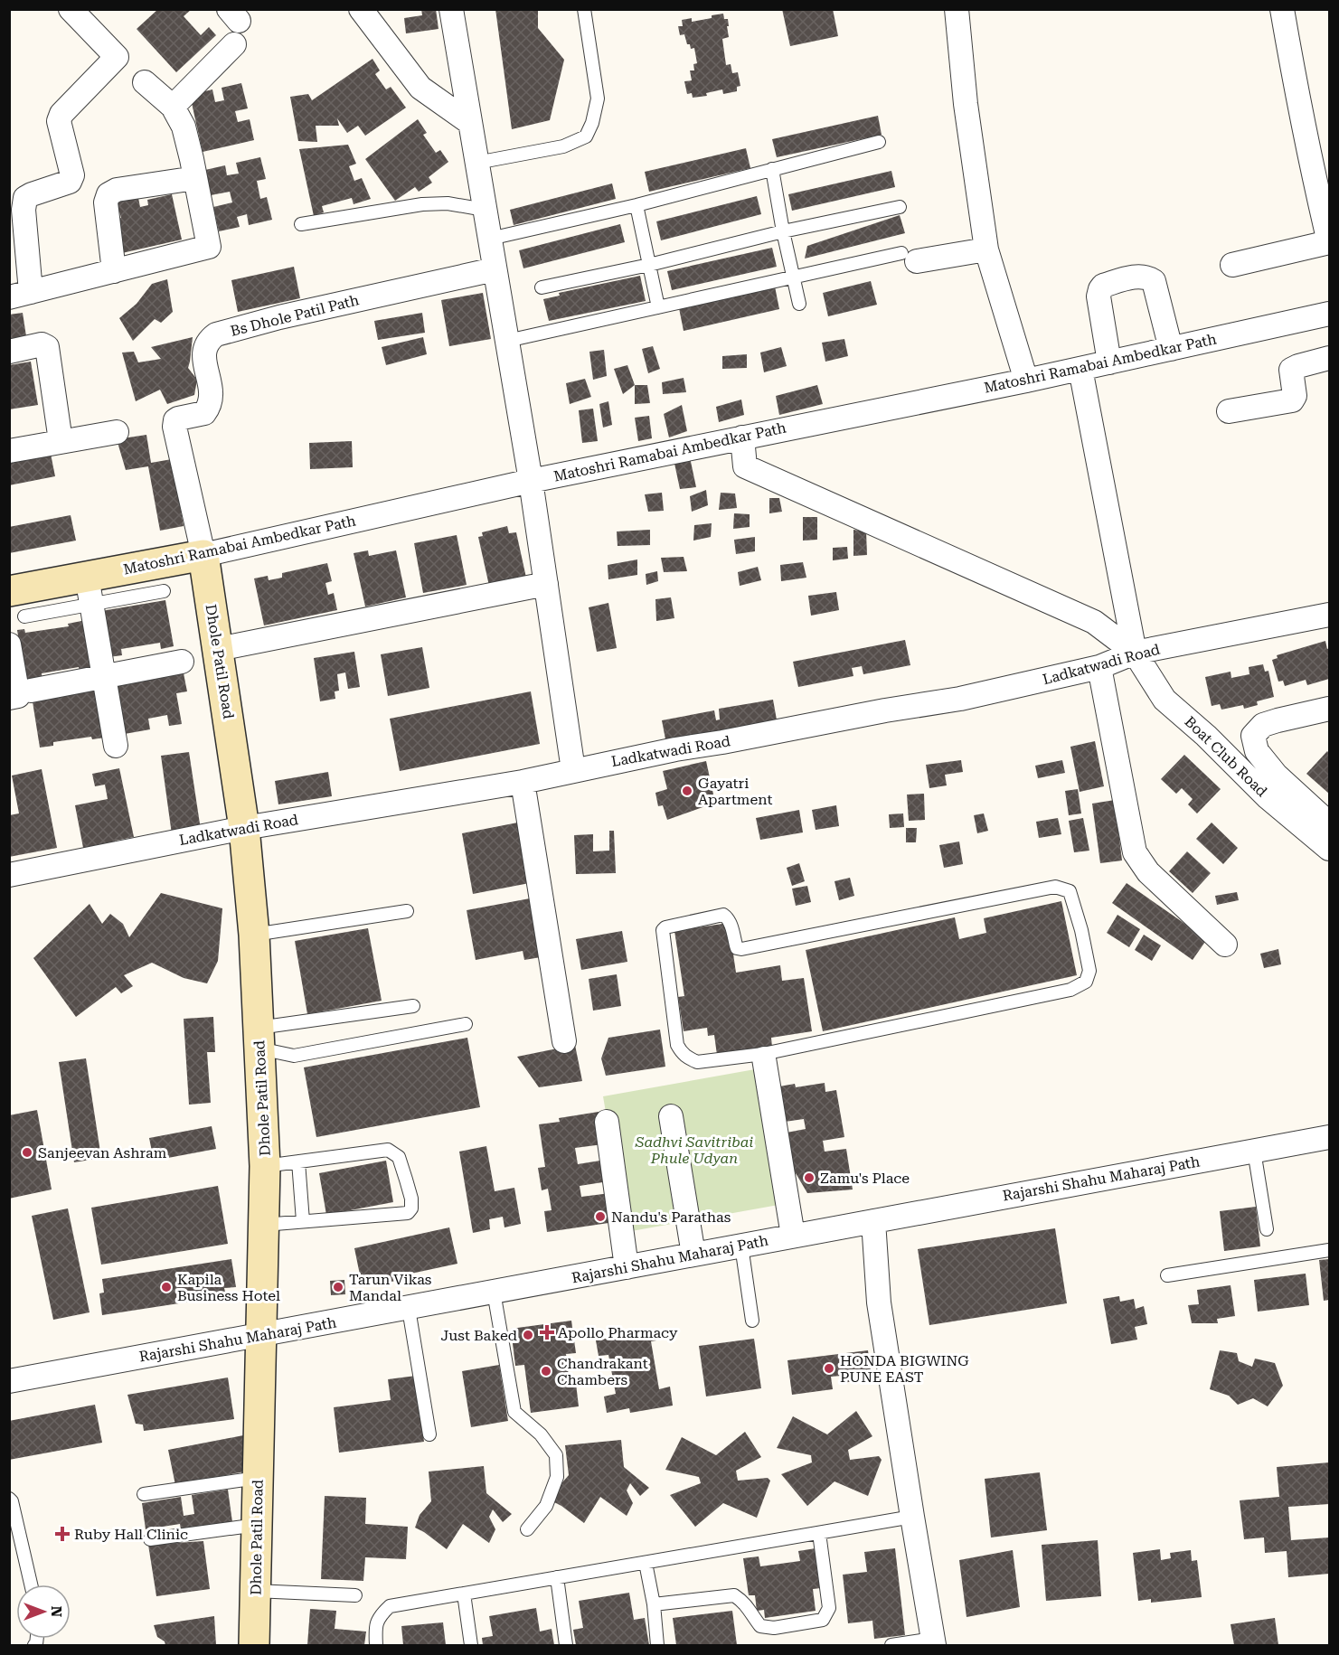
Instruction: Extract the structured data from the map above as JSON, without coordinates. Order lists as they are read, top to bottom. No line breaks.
{"streets":{"street":["Bs Dhole Patil Path","Matoshri Ramabai Ambedkar Path","Dhole Patil Road","Ladkatwadi Road","Boat Club Road","Rajarshi Shahu Maharaj Path"]},"crossings":[["Bs Dhole Patil Path","Matoshri Ramabai Ambedkar Path"],["Bs Dhole Patil Path","Dhole Patil Road"],["Matoshri Ramabai Ambedkar Path","Dhole Patil Road"],["Dhole Patil Road","Ladkatwadi Road"],["Dhole Patil Road","Rajarshi Shahu Maharaj Path"],["Ladkatwadi Road","Boat Club Road"]],"parks":["Sadhvi Savitribai Phule Udyan"],"places":{"other":["Gayatri Apartment","Sanjeevan Ashram","Zamu's Place","Nandu's Parathas","Kapila Business Hotel","Tarun Vikas Mandal","Just Baked","HONDA BIGWING PUNE EAST","Chandrakant Chambers"],"health":["Apollo Pharmacy","Ruby Hall Clinic"]},"north":"right"}
